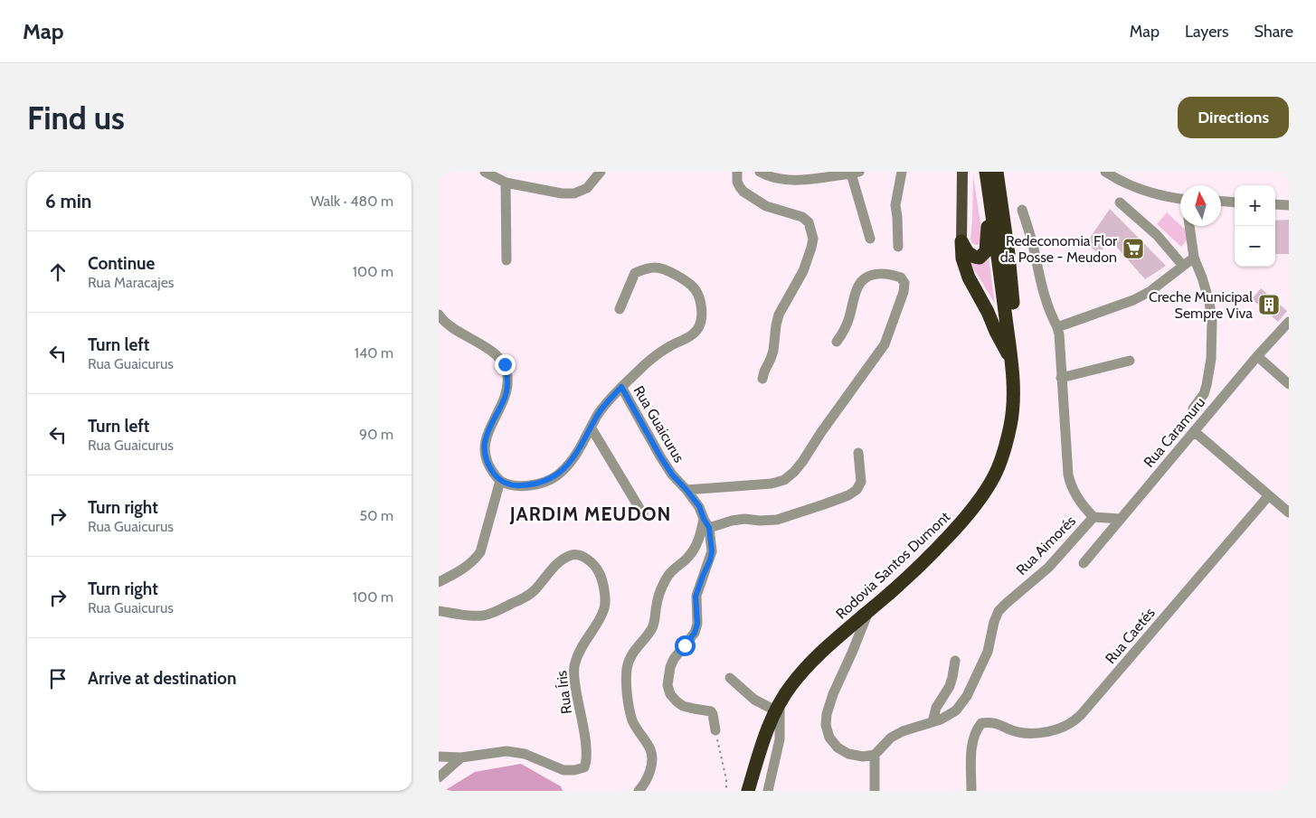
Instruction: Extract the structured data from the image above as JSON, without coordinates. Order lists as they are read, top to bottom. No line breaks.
{"streets":{"highway":["Rodovia Santos Dumont"],"street":["Rua Guaicurus","Rua Caramuru","Rua Aimorés","Rua Caetés","Rua Íris"]},"districts":["JARDIM MEUDON"],"places":{"supermarket":["Redeconomia Flor da Posse - Meudon"],"building":["Creche Municipal Sempre Viva"]},"north":"top","page":{"header":"Map","nav":["Map","Layers","Share"],"buttons":"Directions","title":"Find us","heading":["6 min","Walk · 480 m"],"map_buttons":["+","−"],"list":[["Continue","Rua Maracajes","100 m"],["Turn left","Rua Guaicurus","140 m"],["Turn left","Rua Guaicurus","90 m"],["Turn right","Rua Guaicurus","50 m"],["Turn right","Rua Guaicurus","100 m"],"Arrive at destination"]}}
